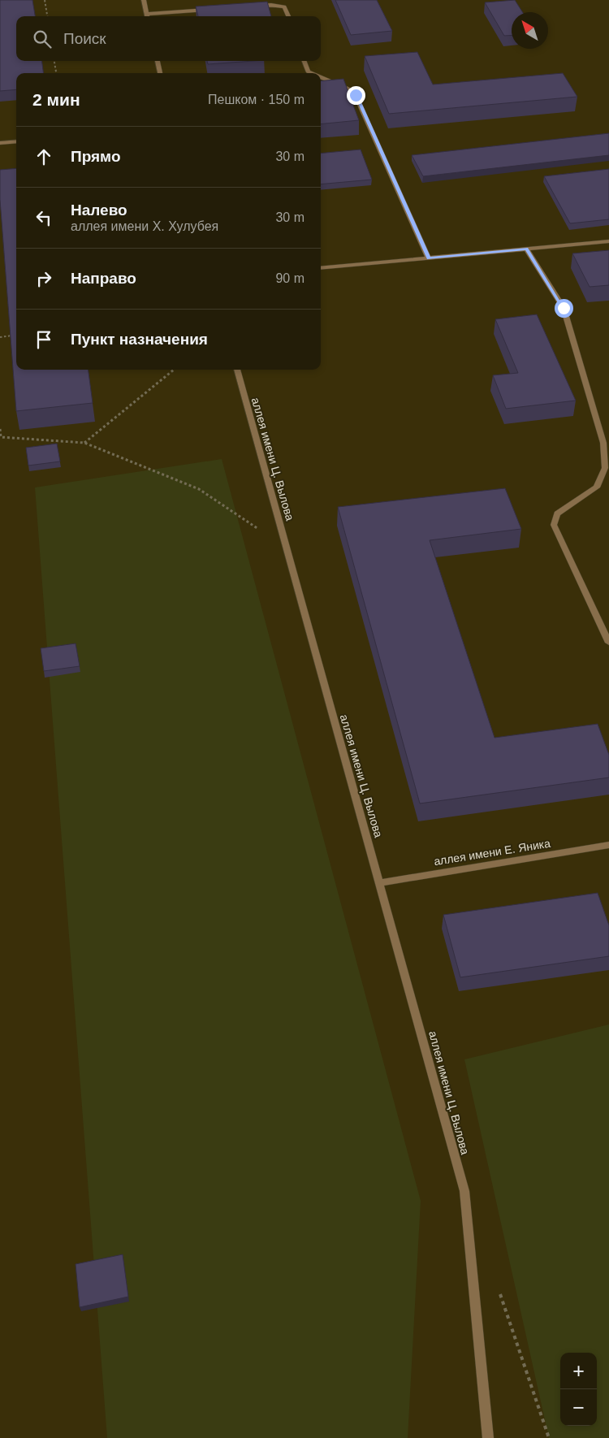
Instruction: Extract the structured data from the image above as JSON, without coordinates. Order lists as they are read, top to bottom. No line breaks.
{"streets":{"lane":["аллея имени Ц. Вылова","аллея имени Е. Яника"]},"crossings":[["аллея имени Ц. Вылова","аллея имени Е. Яника"]],"north":"top left","page":{"search":"Поиск","heading":["2 мин","Пешком · 150 m"],"list":[["Прямо","30 m"],["Налево","аллея имени Х. Хулубея","30 m"],["Направо","90 m"],"Пункт назначения"],"map_buttons":["+","−"]}}
